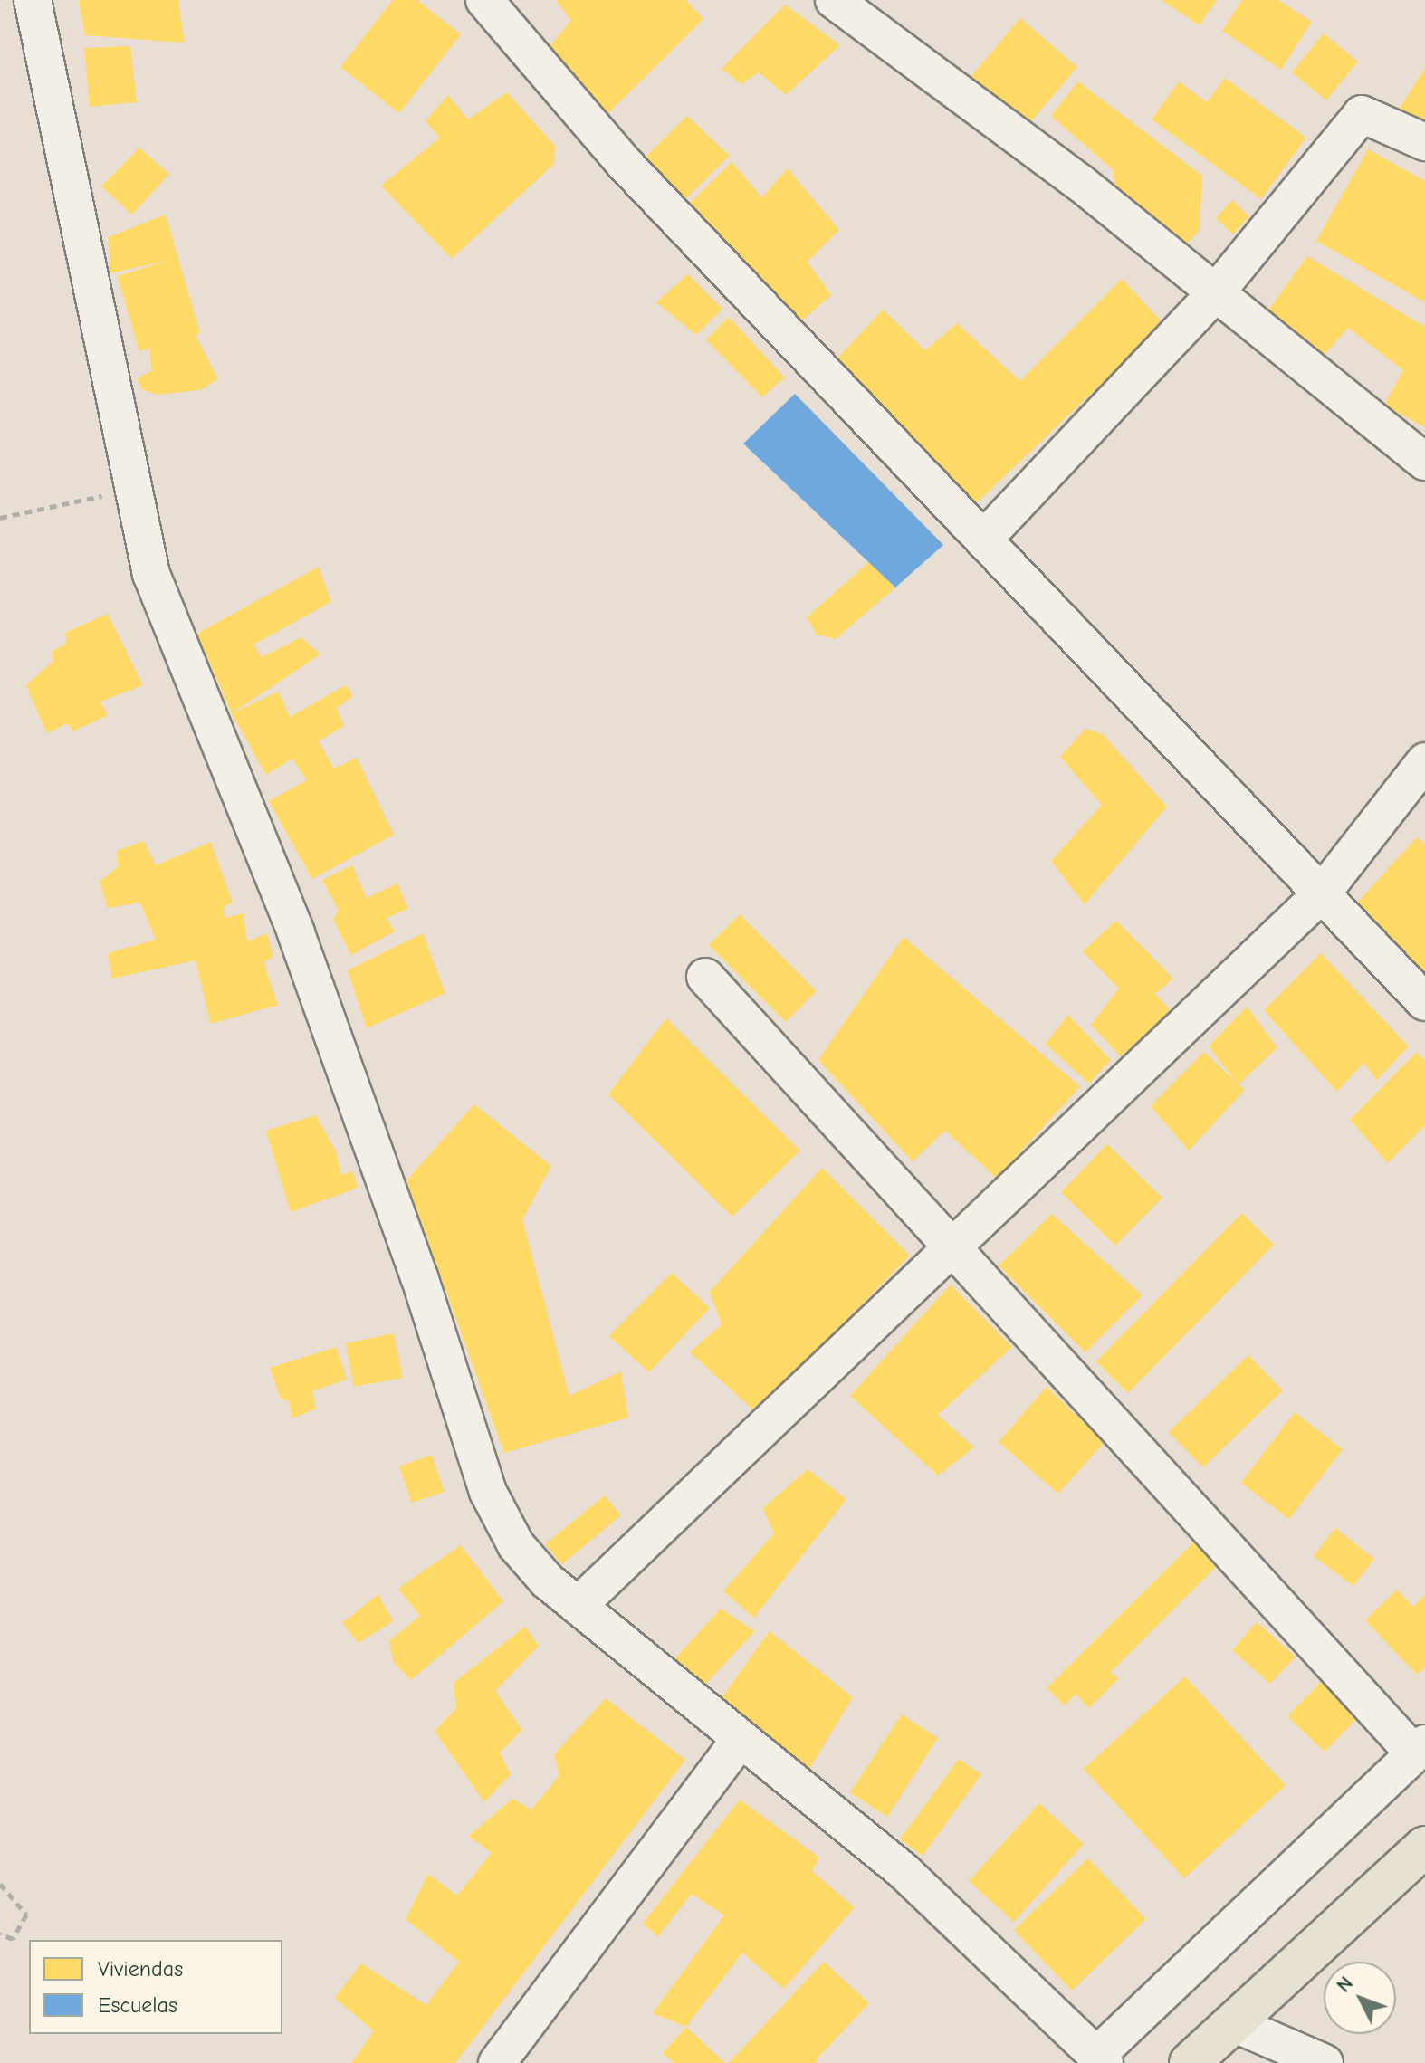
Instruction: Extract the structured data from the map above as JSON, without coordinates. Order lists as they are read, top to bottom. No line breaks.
{"legend":["Viviendas","Escuelas"],"north":"top left"}
